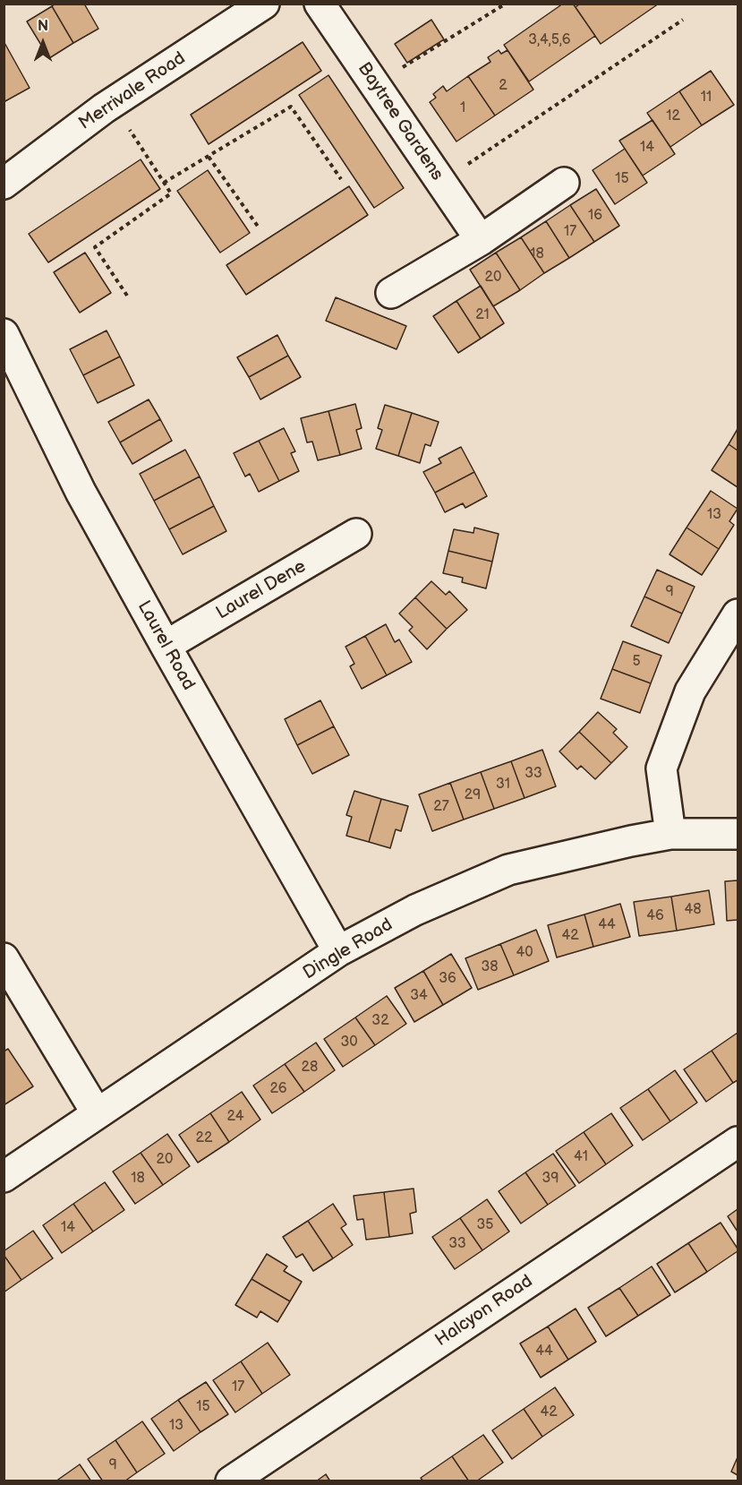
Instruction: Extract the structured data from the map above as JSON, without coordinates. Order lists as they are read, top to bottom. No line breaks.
{"streets":{"street":["Merrivale Road","Baytree Gardens","Laurel Dene","Laurel Road","Dingle Road","Halcyon Road"]},"crossings":[["Laurel Dene","Laurel Road"],["Laurel Road","Dingle Road"]],"house_numbers":["3,4,5,6","2","11","1","12","14","15","16","17","18","20","21","13","9","5","33","31","29","27","48","46","44","42","40","38","36","34","32","30","28","26","24","22","41","20","18","39","35","14","33","44","17","15","42","13","9"],"north":"top"}
